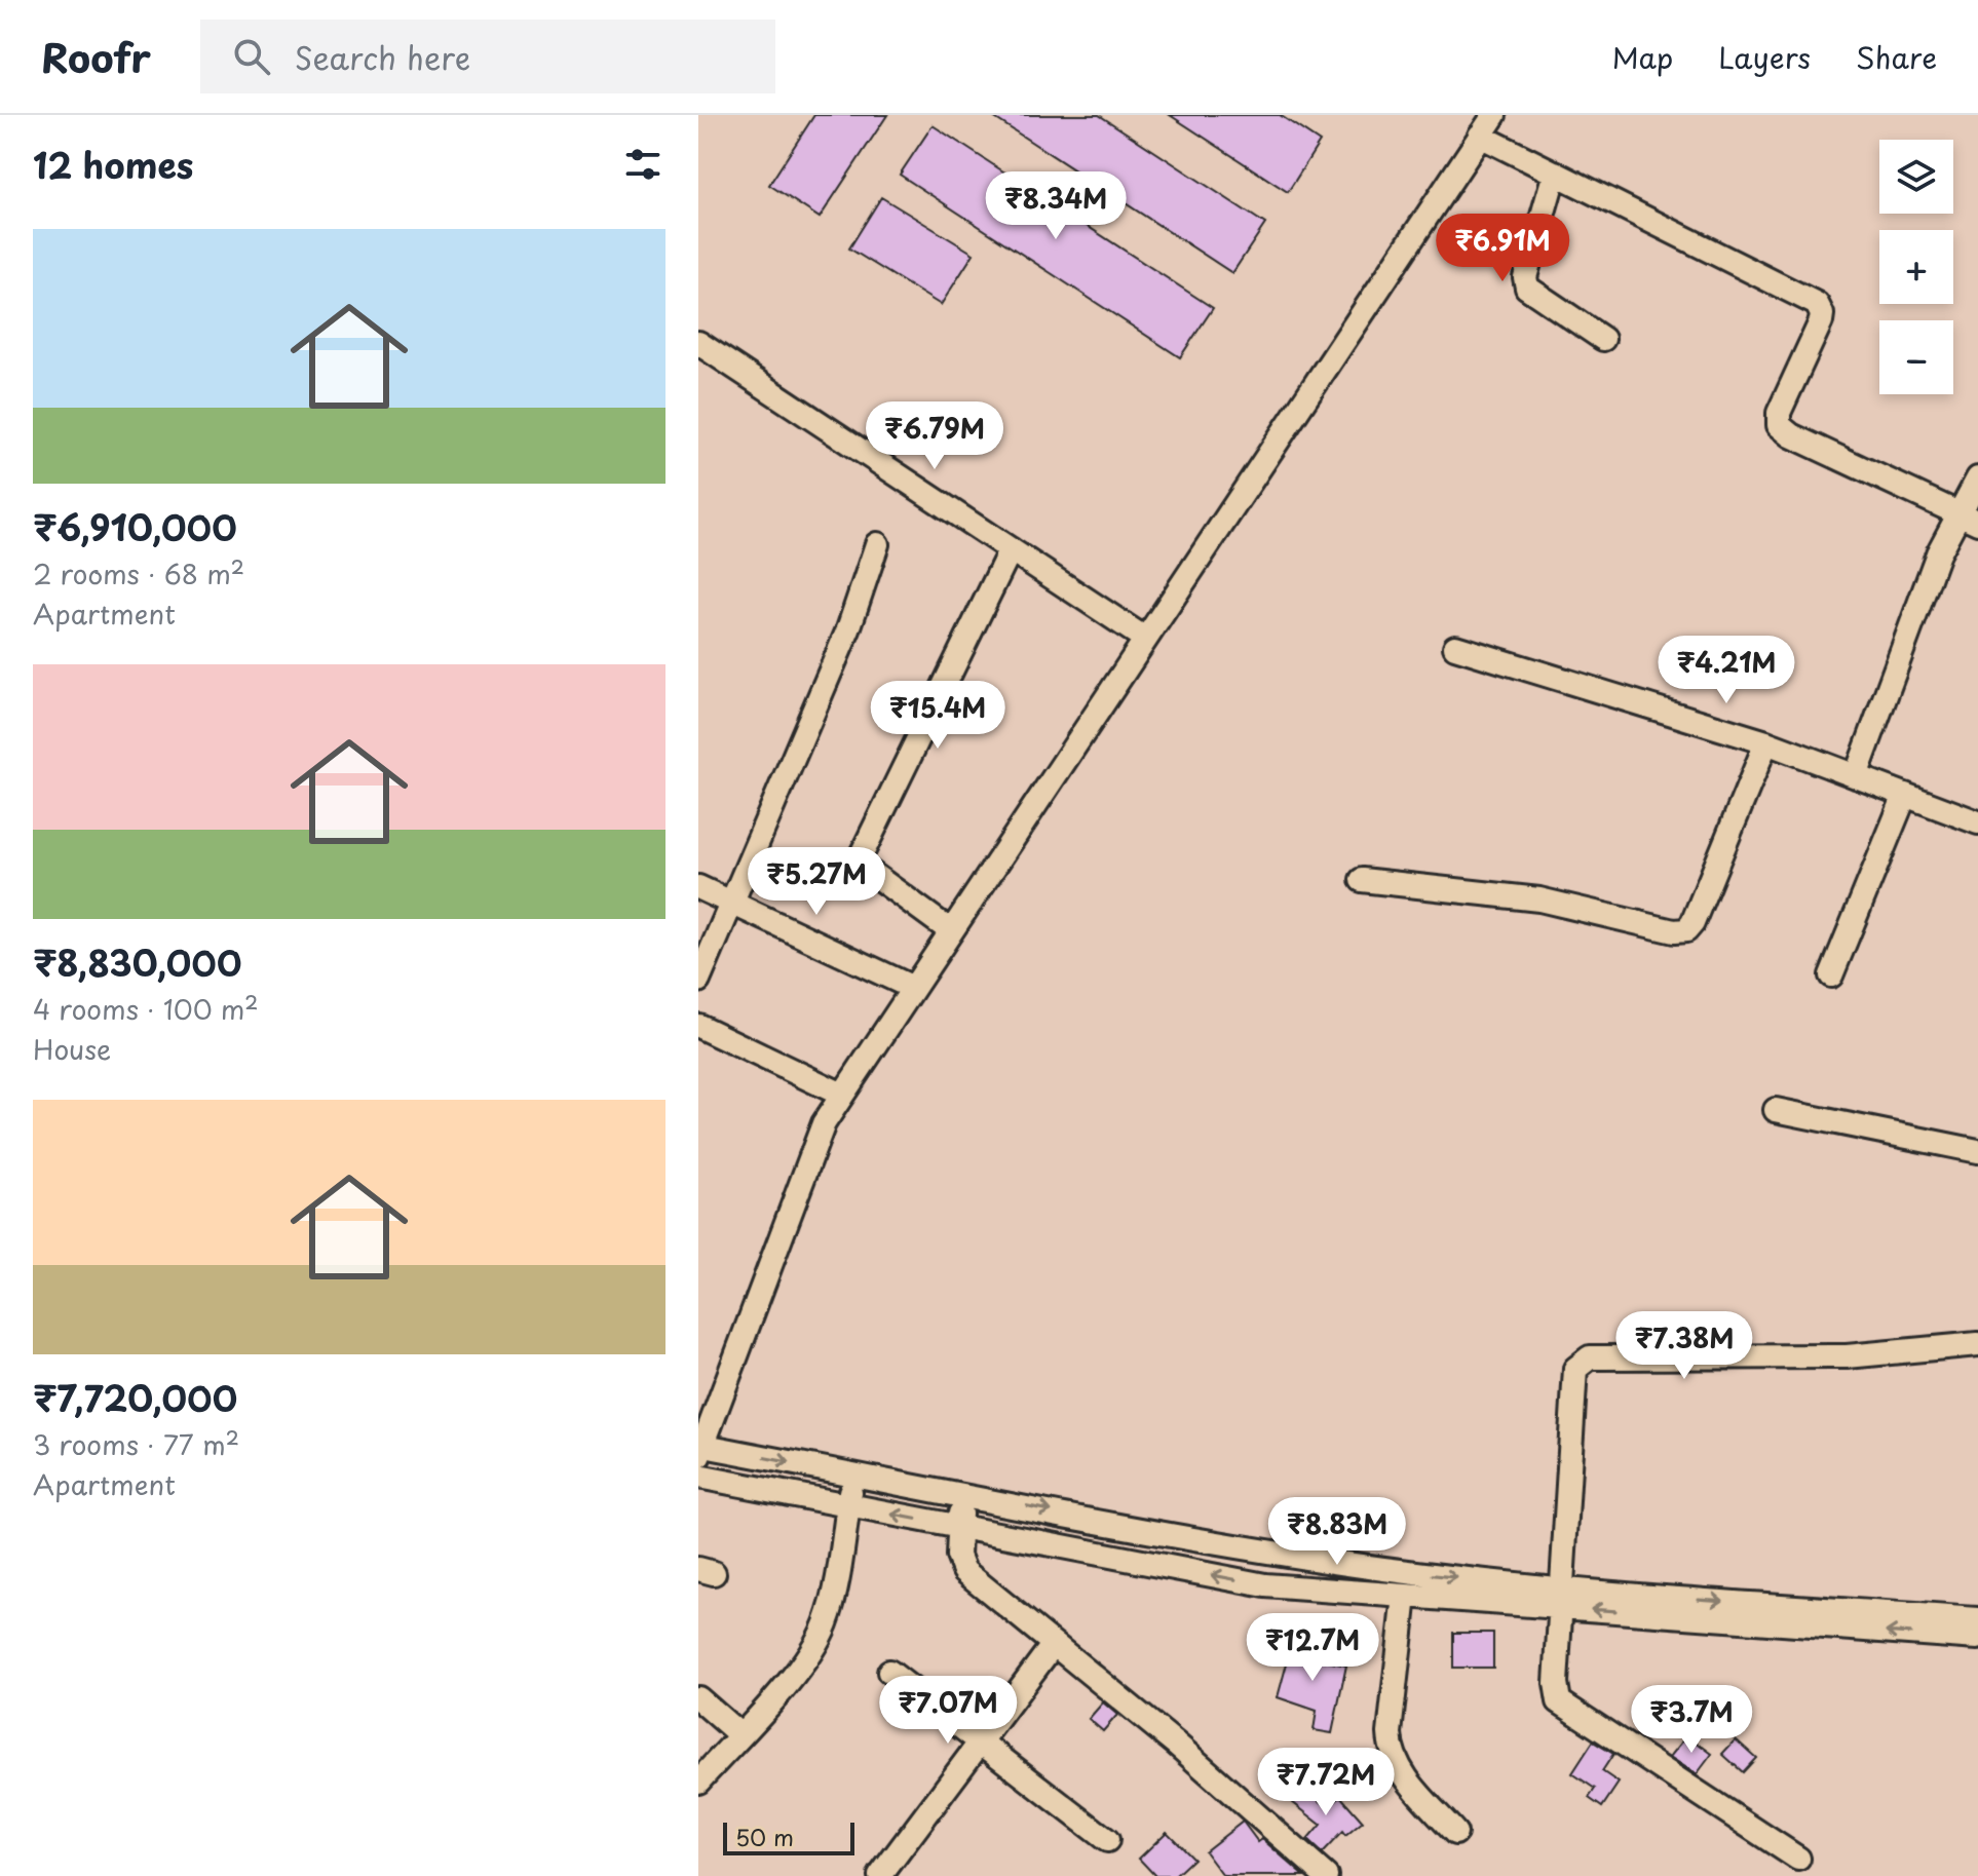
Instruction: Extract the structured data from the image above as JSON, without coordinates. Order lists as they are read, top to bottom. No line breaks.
{"scale_bar":"50 m","page":{"header":"Roofr","search":"Search here","nav":["Map","Layers","Share"],"heading":"12 homes","map_buttons":["+","−"],"price":["₹8.34M","₹6.91M","₹6.79M","₹4.21M","₹15.4M","₹5.27M","₹7.38M","₹8.83M","₹12.7M","₹7.07M","₹3.7M","₹7.72M"],"list":[{"name":"₹6,910,000","note":"2 rooms · 68 m² · Apartment"},{"name":"₹8,830,000","note":"4 rooms · 100 m² · House"},{"name":"₹7,720,000","note":"3 rooms · 77 m² · Apartment"}],"scale":"50 m"}}
